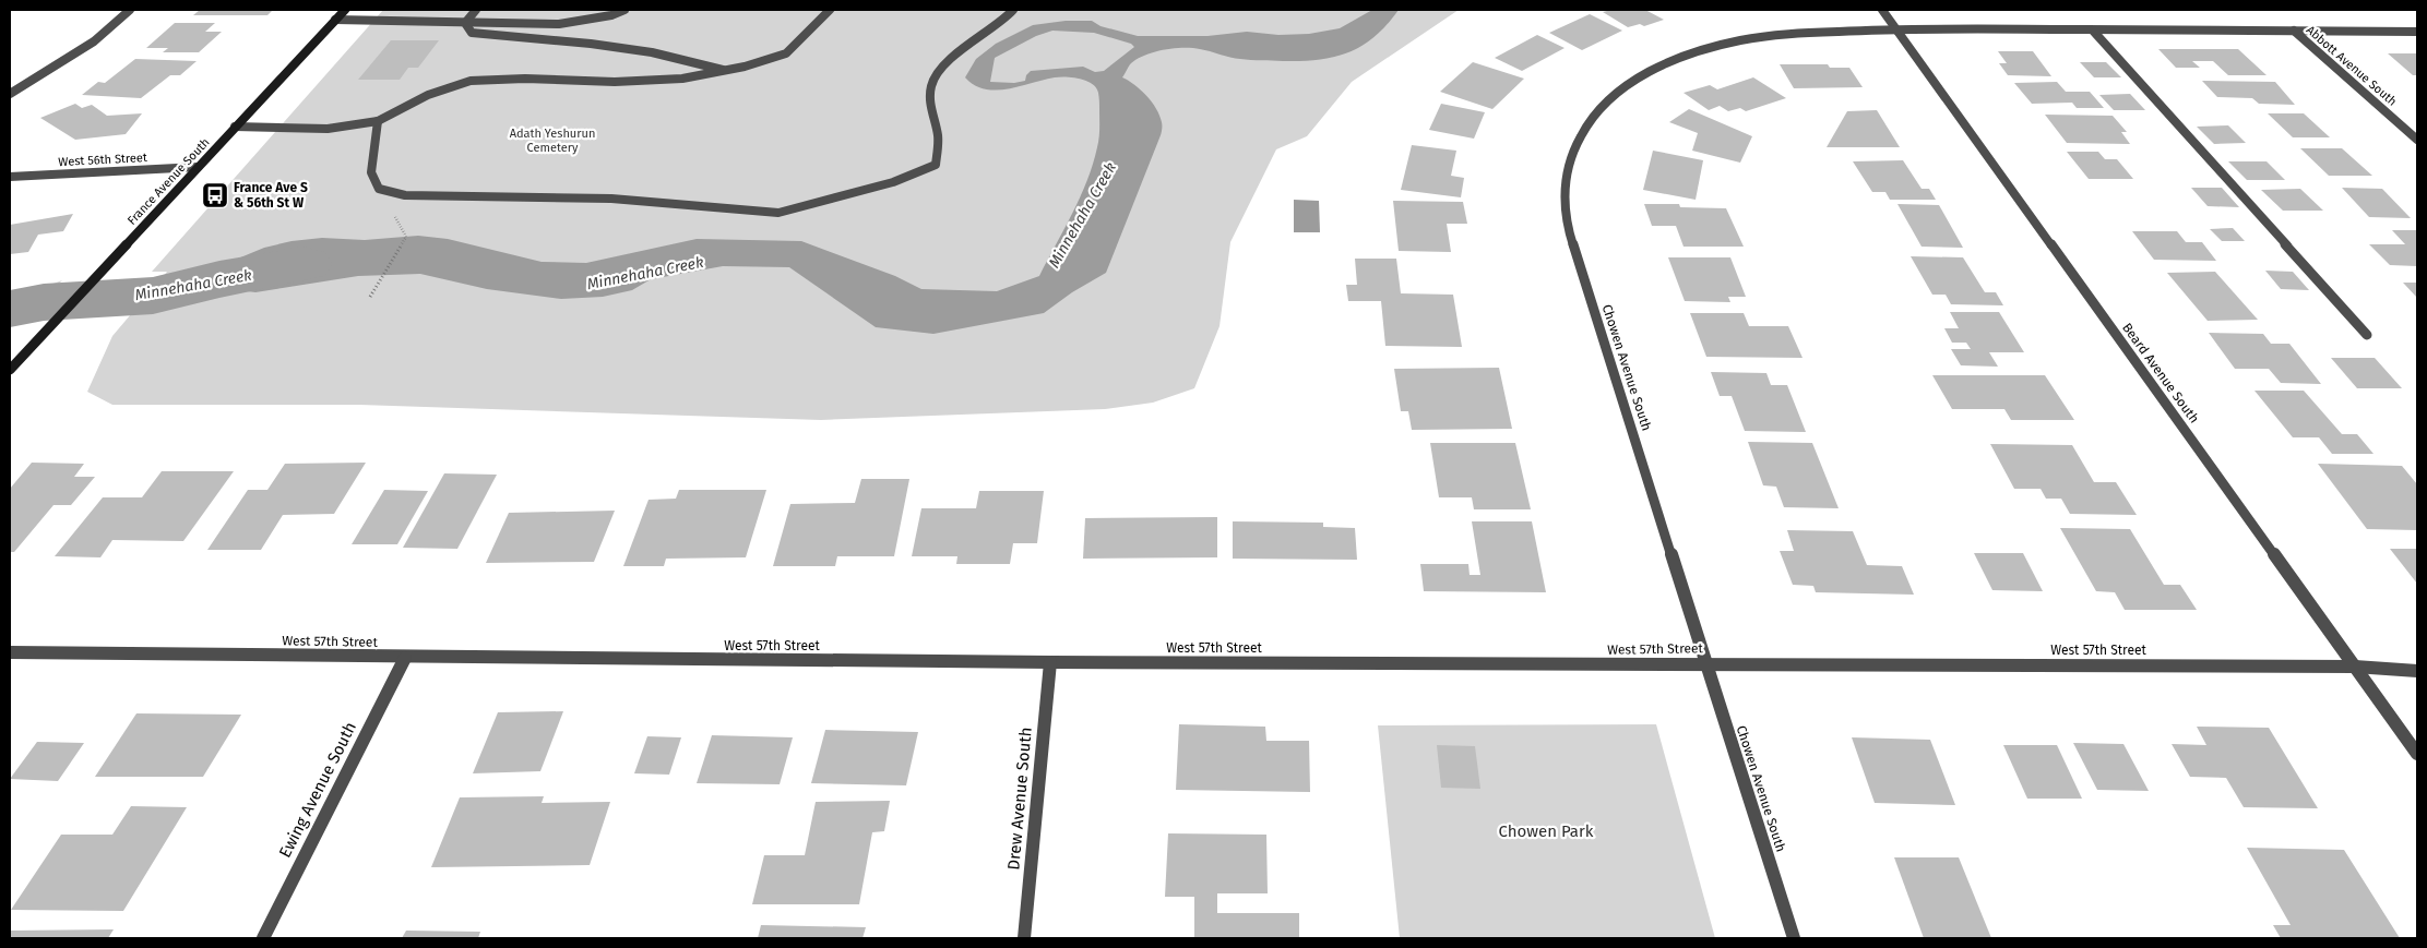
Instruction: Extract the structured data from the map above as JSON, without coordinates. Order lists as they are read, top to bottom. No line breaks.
{"streets":{"main road":["France Avenue South"],"street":["Abbott Avenue South","West 56th Street","Chowen Avenue South","Beard Avenue South","West 57th Street","Ewing Avenue South","Drew Avenue South"]},"crossings":[["West 56th Street","France Avenue South"],["Chowen Avenue South","Beard Avenue South"],["Chowen Avenue South","West 57th Street"],["Beard Avenue South","West 57th Street"],["West 57th Street","Ewing Avenue South"],["West 57th Street","Drew Avenue South"]],"water":["Minnehaha Creek"],"parks":["Adath Yeshurun Cemetery","Chowen Park"],"places":{"bus stop":["France Ave S & 56th St W"]}}
